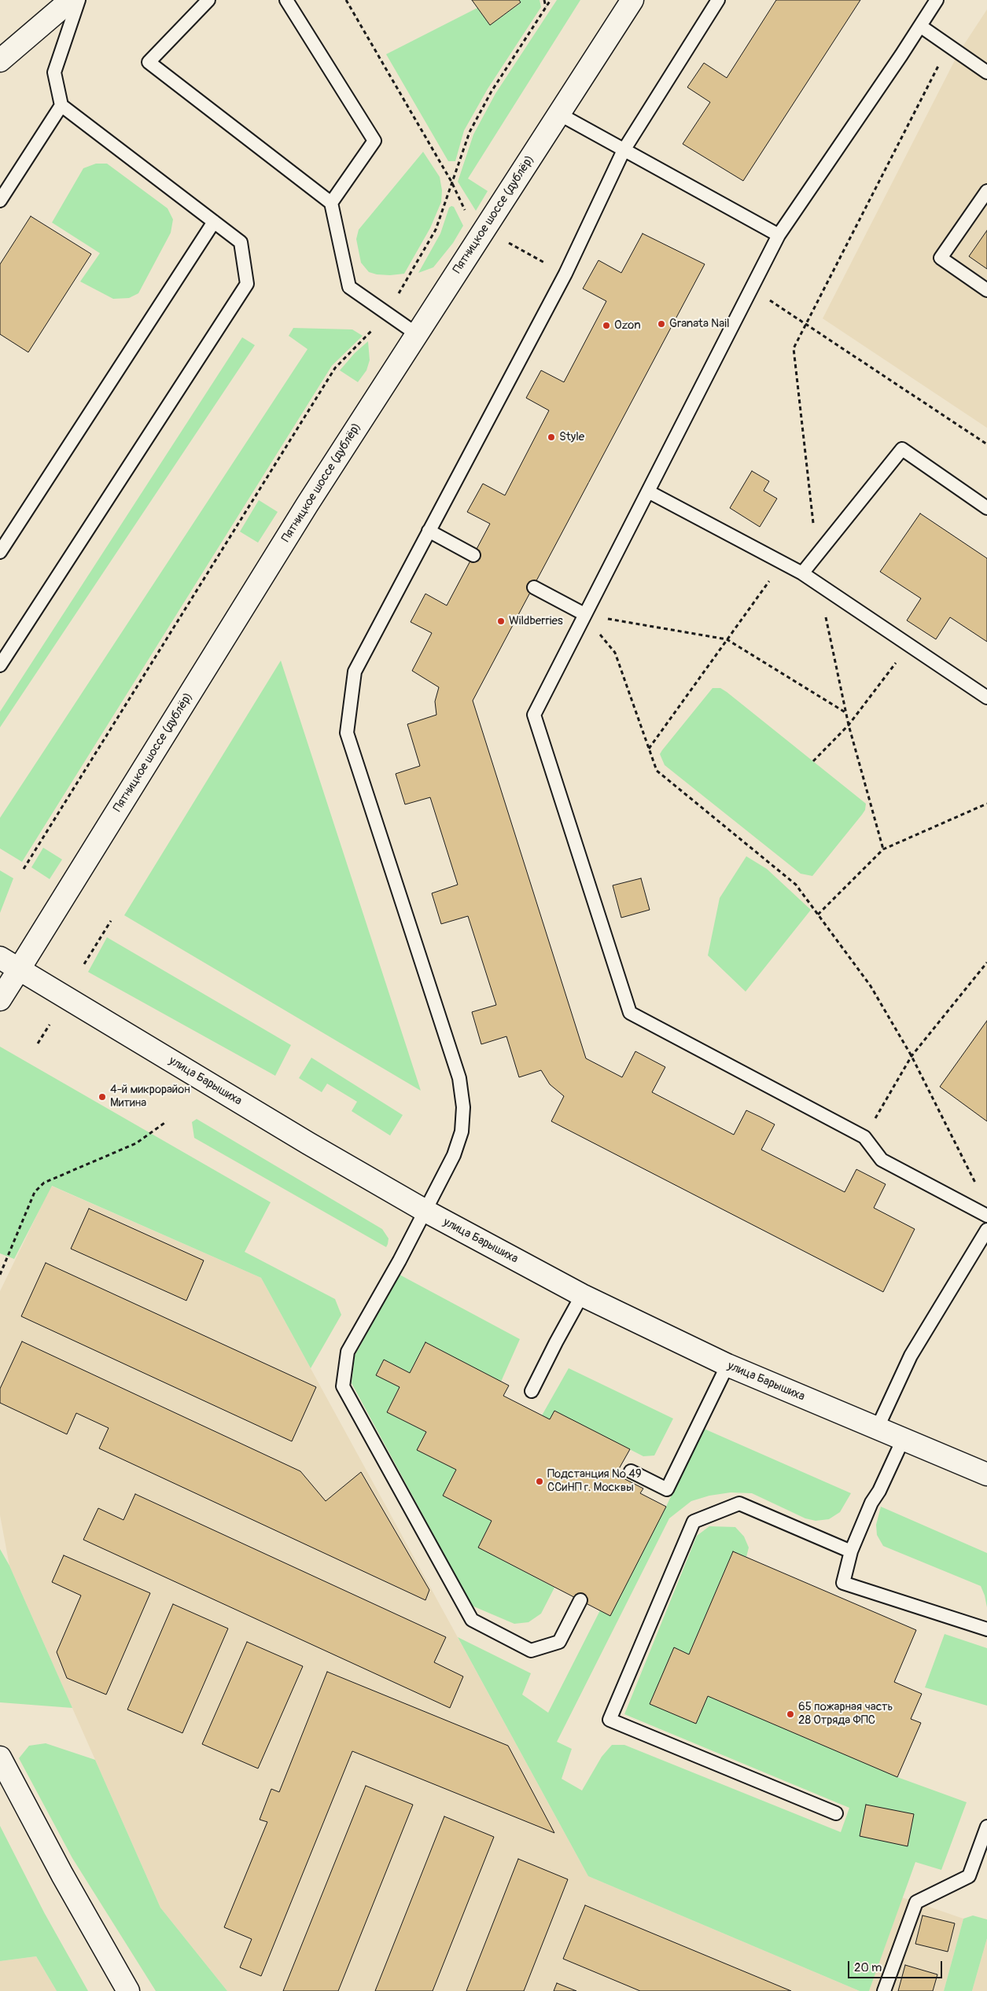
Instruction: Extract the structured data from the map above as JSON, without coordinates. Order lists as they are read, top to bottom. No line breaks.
{"streets":{"street":["Пятницкое шоссе (дублёр)","улица Барышиха"]},"crossings":[["Пятницкое шоссе (дублёр)","улица Барышиха"]],"places":["Granata Nail","Ozon","Style","Wildberries","4-й микрорайон Митина","Подстанция № 49 ССиНП г. Москвы","65 пожарная часть 28 Отряда ФПС"],"scale_bar":"20 m"}
